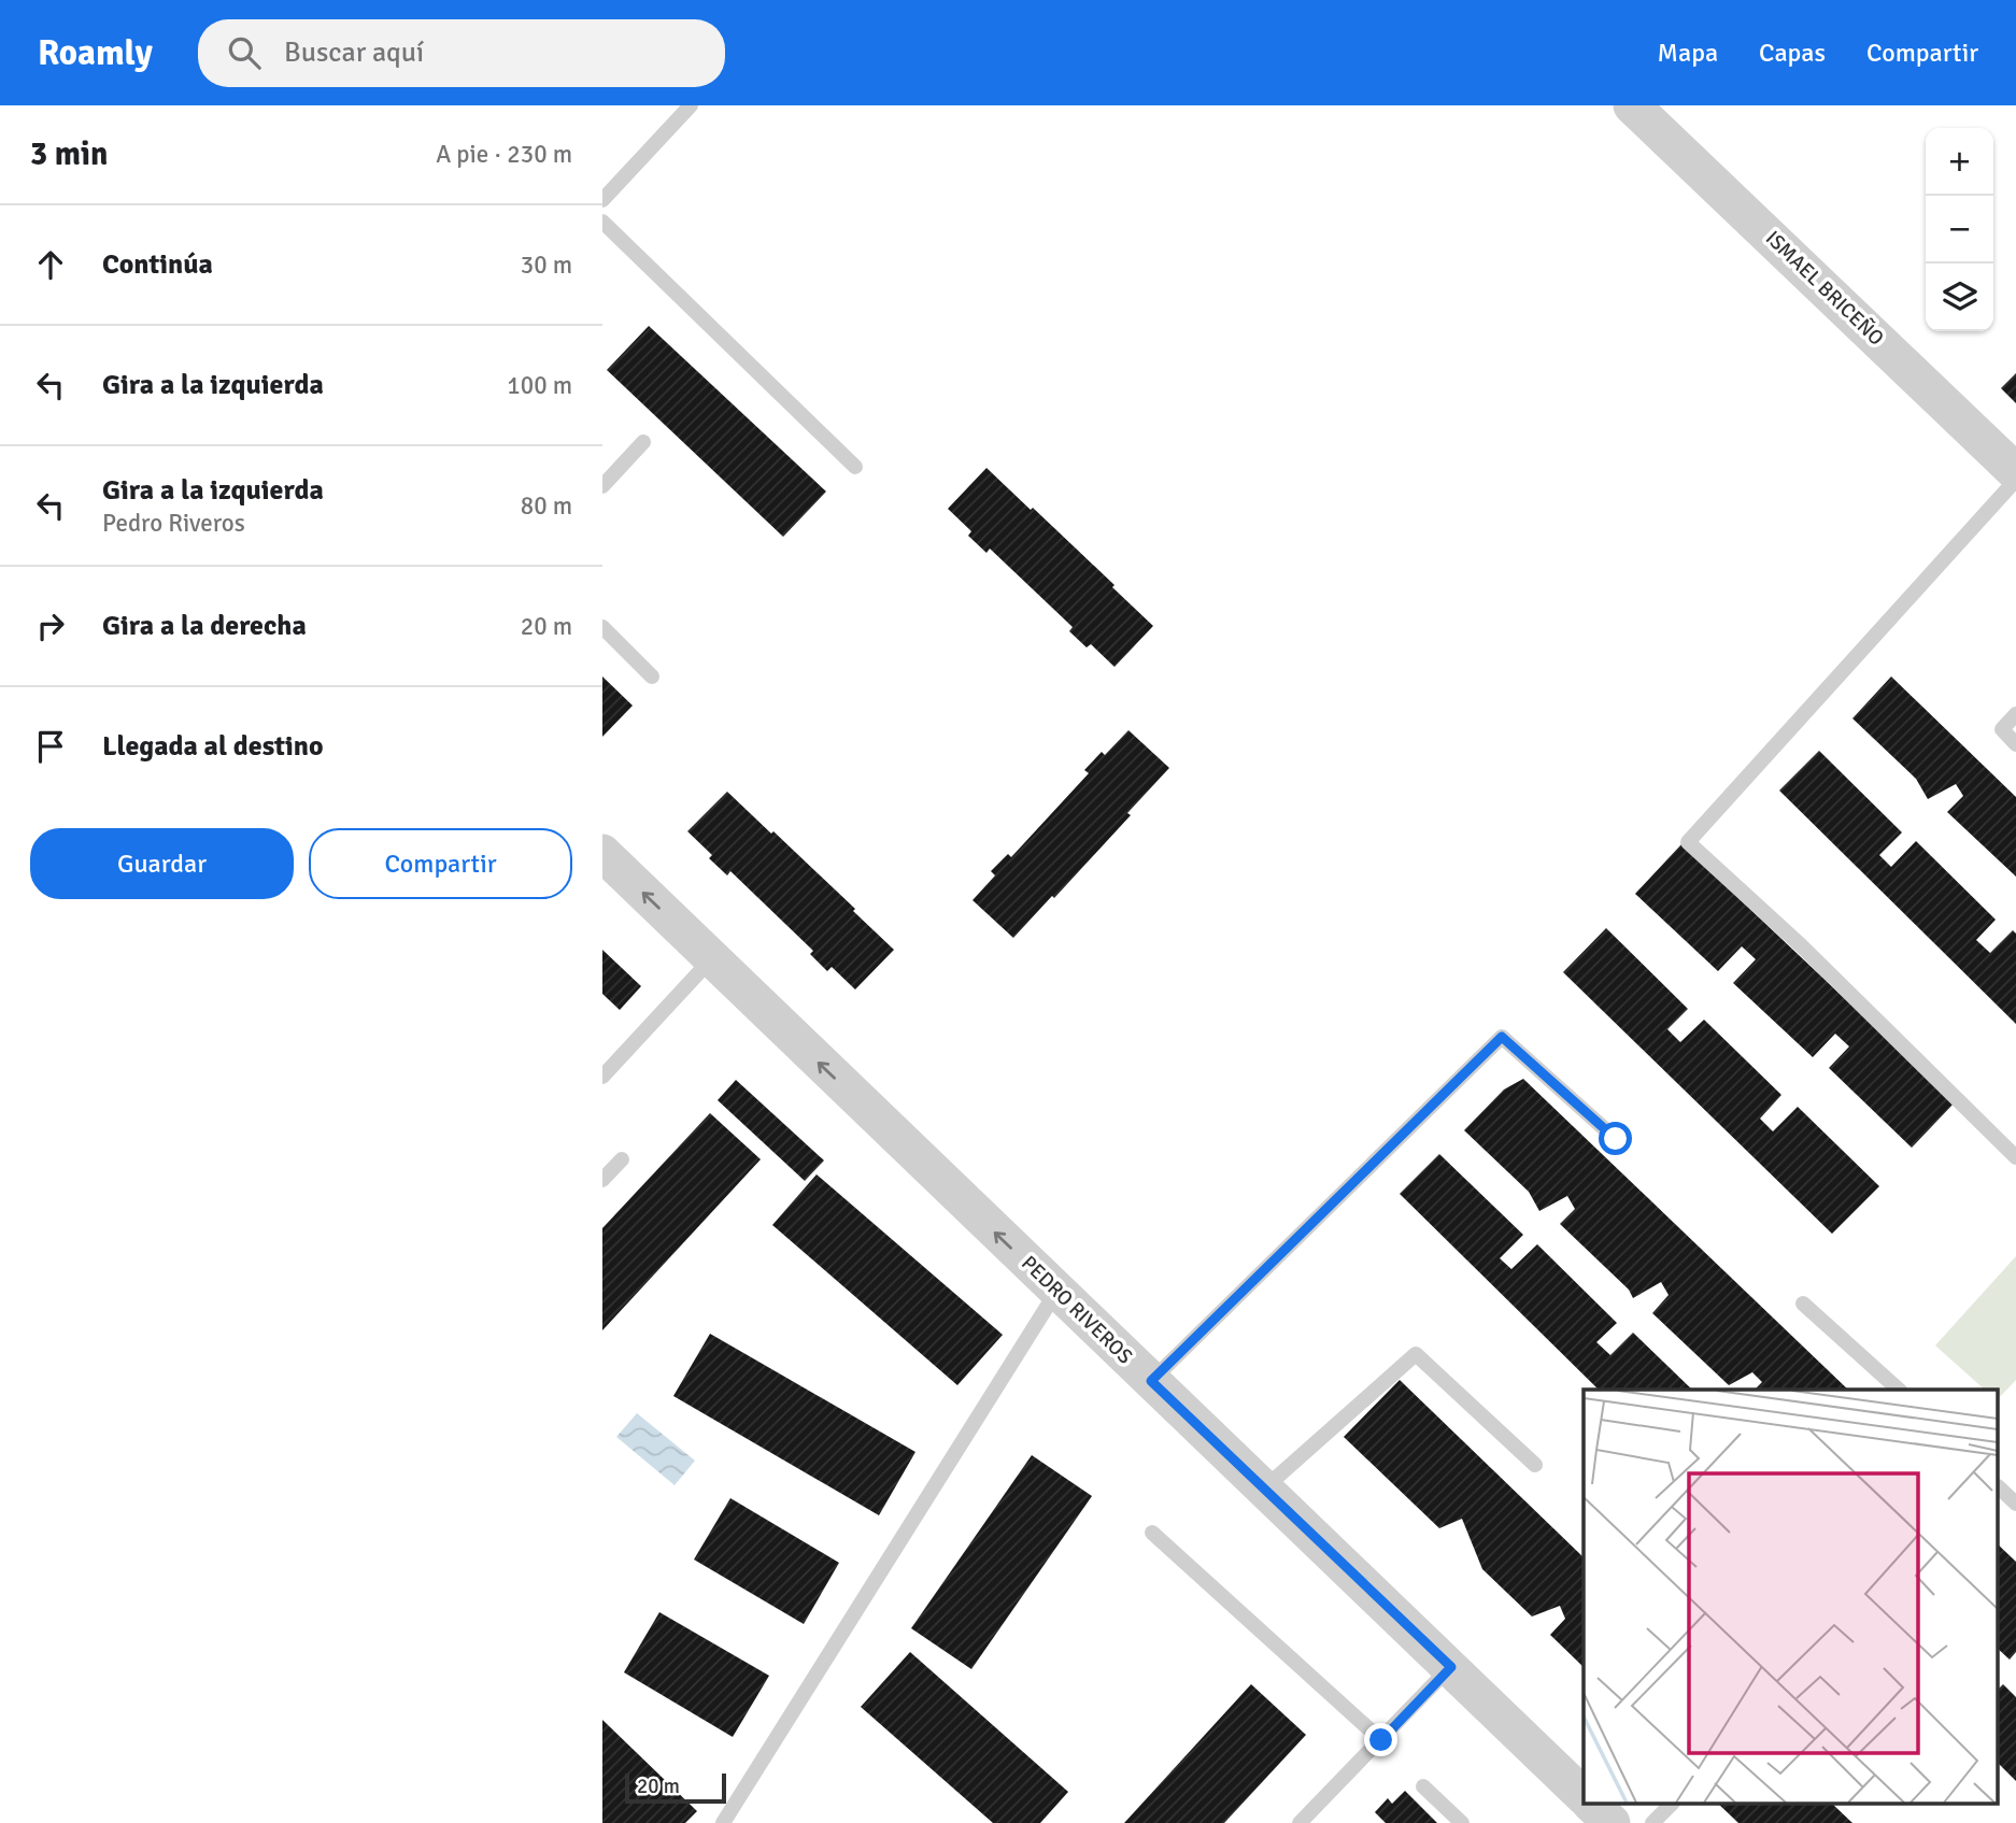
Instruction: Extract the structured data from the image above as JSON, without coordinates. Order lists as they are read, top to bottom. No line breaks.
{"streets":{"street":["ISMAEL BRICEÑO","PEDRO RIVEROS"]},"one_way":["PEDRO RIVEROS"],"scale_bar":"20 m","page":{"header":"Roamly","search":"Buscar aquí","nav":["Mapa","Capas","Compartir"],"heading":["3 min","A pie · 230 m"],"map_buttons":["+","−"],"list":[["Continúa","30 m"],["Gira a la izquierda","100 m"],["Gira a la izquierda","Pedro Riveros","80 m"],["Gira a la derecha","20 m"],"Llegada al destino"],"buttons":["Guardar","Compartir"],"scale":"20 m"}}
